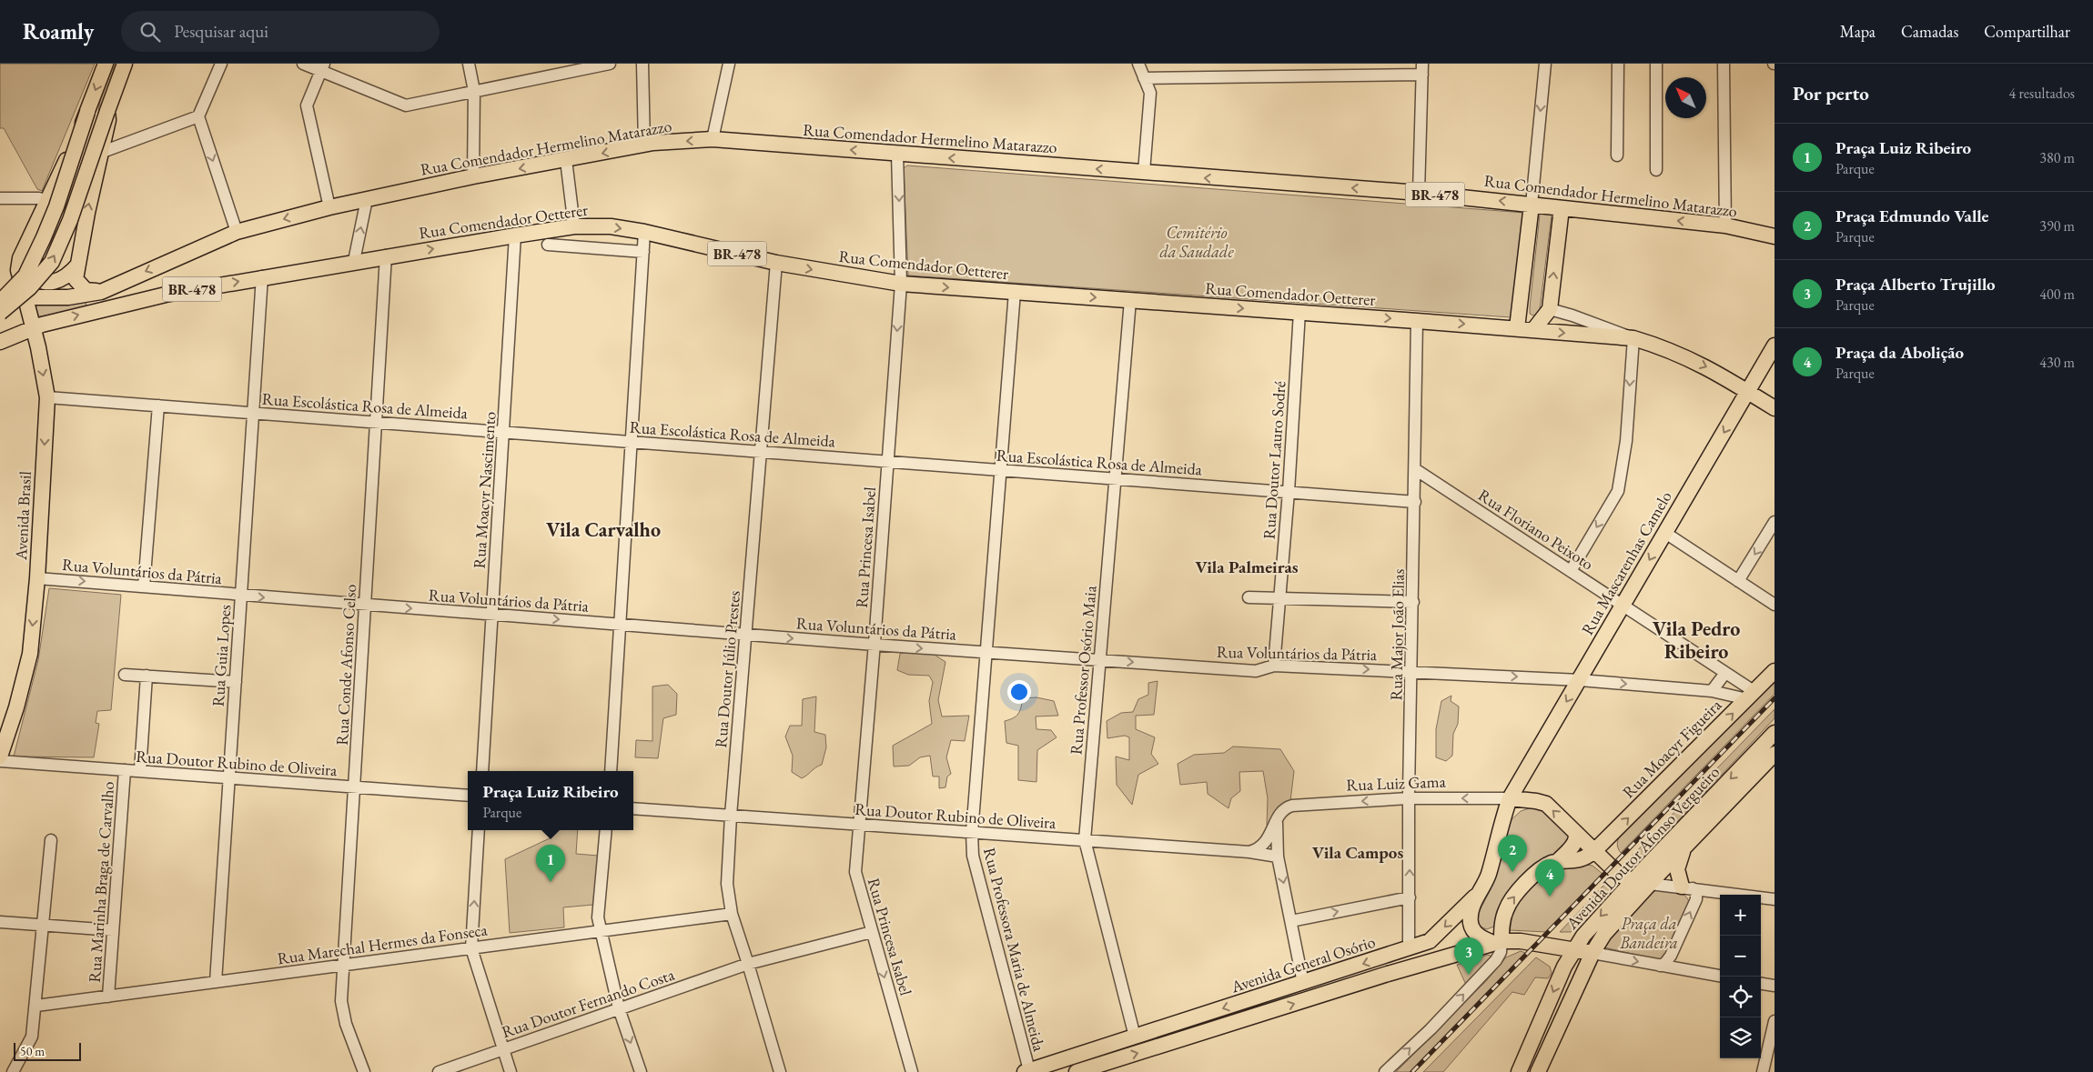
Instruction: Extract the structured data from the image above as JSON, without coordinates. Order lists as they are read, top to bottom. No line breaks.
{"streets":{"main road":["Rua Comendador Hermelino Matarazzo","BR-478","Rua Comendador Oetterer","Avenida Brasil","Rua Mascarenhas Camelo","Rua Moacyr Figueira","Avenida Doutor Afonso Vergueiro","Avenida General Osório"],"street":["Rua Escolástica Rosa de Almeida","Rua Doutor Lauro Sodré","Rua Moacyr Nascimento","Rua Floriano Peixoto","Rua Princesa Isabel","Rua Voluntários da Pátria","Rua Major João Elias","Rua Guia Lopes","Rua Conde Afonso Celso","Rua Doutor Júlio Prestes","Rua Professor Osório Maia","Rua Doutor Rubino de Oliveira","Rua Luiz Gama","Rua Marinha Braga de Carvalho","Rua Marechal Hermes da Fonseca","Rua Professora Maria de Almeida","Rua Doutor Fernando Costa"]},"crossings":[["Rua Comendador Hermelino Matarazzo","BR-478"],["Rua Comendador Hermelino Matarazzo","Rua Princesa Isabel"],["BR-478","Rua Comendador Oetterer"],["BR-478","Avenida Brasil"],["Rua Comendador Oetterer","Rua Doutor Lauro Sodré"],["Rua Comendador Oetterer","Rua Moacyr Nascimento"],["Rua Comendador Oetterer","Avenida Brasil"],["Rua Comendador Oetterer","Rua Princesa Isabel"],["Rua Comendador Oetterer","Rua Mascarenhas Camelo"],["Rua Comendador Oetterer","Rua Major João Elias"],["Rua Comendador Oetterer","Rua Guia Lopes"],["Rua Comendador Oetterer","Rua Conde Afonso Celso"],["Rua Comendador Oetterer","Rua Doutor Júlio Prestes"],["Rua Comendador Oetterer","Rua Professor Osório Maia"],["Rua Comendador Oetterer","Rua Professora Maria de Almeida"],["Rua Escolástica Rosa de Almeida","Rua Doutor Lauro Sodré"],["Rua Escolástica Rosa de Almeida","Rua Moacyr Nascimento"],["Rua Escolástica Rosa de Almeida","Avenida Brasil"],["Rua Escolástica Rosa de Almeida","Rua Princesa Isabel"],["Rua Escolástica Rosa de Almeida","Rua Major João Elias"],["Rua Escolástica Rosa de Almeida","Rua Guia Lopes"],["Rua Escolástica Rosa de Almeida","Rua Conde Afonso Celso"],["Rua Escolástica Rosa de Almeida","Rua Doutor Júlio Prestes"],["Rua Escolástica Rosa de Almeida","Rua Professor Osório Maia"],["Rua Escolástica Rosa de Almeida","Rua Professora Maria de Almeida"],["Rua Doutor Lauro Sodré","Rua Voluntários da Pátria"],["Rua Moacyr Nascimento","Rua Voluntários da Pátria"],["Avenida Brasil","Rua Voluntários da Pátria"],["Rua Floriano Peixoto","Rua Mascarenhas Camelo"],["Rua Floriano Peixoto","Rua Voluntários da Pátria"],["Rua Floriano Peixoto","Rua Major João Elias"],["Rua Floriano Peixoto","Rua Moacyr Figueira"],["Rua Princesa Isabel","Rua Voluntários da Pátria"],["Rua Princesa Isabel","Rua Doutor Rubino de Oliveira"],["Rua Princesa Isabel","Rua Doutor Fernando Costa"],["Rua Mascarenhas Camelo","Rua Voluntários da Pátria"],["Rua Mascarenhas Camelo","Rua Luiz Gama"],["Rua Mascarenhas Camelo","Avenida General Osório"],["Rua Voluntários da Pátria","Rua Major João Elias"],["Rua Voluntários da Pátria","Rua Guia Lopes"],["Rua Voluntários da Pátria","Rua Conde Afonso Celso"],["Rua Voluntários da Pátria","Rua Doutor Júlio Prestes"],["Rua Voluntários da Pátria","Rua Professor Osório Maia"],["Rua Voluntários da Pátria","Rua Moacyr Figueira"],["Rua Voluntários da Pátria","Rua Professora Maria de Almeida"],["Rua Major João Elias","Rua Luiz Gama"],["Rua Major João Elias","Avenida General Osório"],["Rua Guia Lopes","Rua Doutor Rubino de Oliveira"],["Rua Guia Lopes","Rua Marechal Hermes da Fonseca"],["Rua Conde Afonso Celso","Rua Doutor Rubino de Oliveira"],["Rua Conde Afonso Celso","Rua Marechal Hermes da Fonseca"],["Rua Doutor Júlio Prestes","Rua Doutor Rubino de Oliveira"],["Rua Doutor Júlio Prestes","Rua Marechal Hermes da Fonseca"],["Rua Doutor Júlio Prestes","Rua Doutor Fernando Costa"],["Rua Professor Osório Maia","Rua Doutor Rubino de Oliveira"],["Rua Professor Osório Maia","Avenida General Osório"],["Rua Doutor Rubino de Oliveira","Rua Marinha Braga de Carvalho"],["Rua Doutor Rubino de Oliveira","Rua Professora Maria de Almeida"],["Rua Marinha Braga de Carvalho","Rua Marechal Hermes da Fonseca"],["Rua Professora Maria de Almeida","Avenida General Osório"]],"one_way":["Rua Comendador Hermelino Matarazzo","Rua Comendador Oetterer","Avenida Brasil","Rua Princesa Isabel","Rua Mascarenhas Camelo","Rua Voluntários da Pátria","Rua Moacyr Figueira","Rua Luiz Gama"],"districts":["Vila Carvalho","Vila Palmeiras","Vila Pedro Ribeiro","Vila Campos"],"parks":["Cemitério da Saudade","Praça da Bandeira"],"scale_bar":"50 m","north":"top left","page":{"header":"Roamly","search":"Pesquisar aqui","nav":["Mapa","Camadas","Compartilhar"],"heading":["Por perto","4 resultados"],"list":[{"mark":"1","name":"Praça Luiz Ribeiro","note":"Parque","value":"380 m"},{"mark":"2","name":"Praça Edmundo Valle","note":"Parque","value":"390 m"},{"mark":"3","name":"Praça Alberto Trujillo","note":"Parque","value":"400 m"},{"mark":"4","name":"Praça da Abolição","note":"Parque","value":"430 m"}],"popup":["Praça Luiz Ribeiro","Parque"],"pins":["2","1","4","3"],"map_buttons":["+","−"],"scale":"50 m"}}
